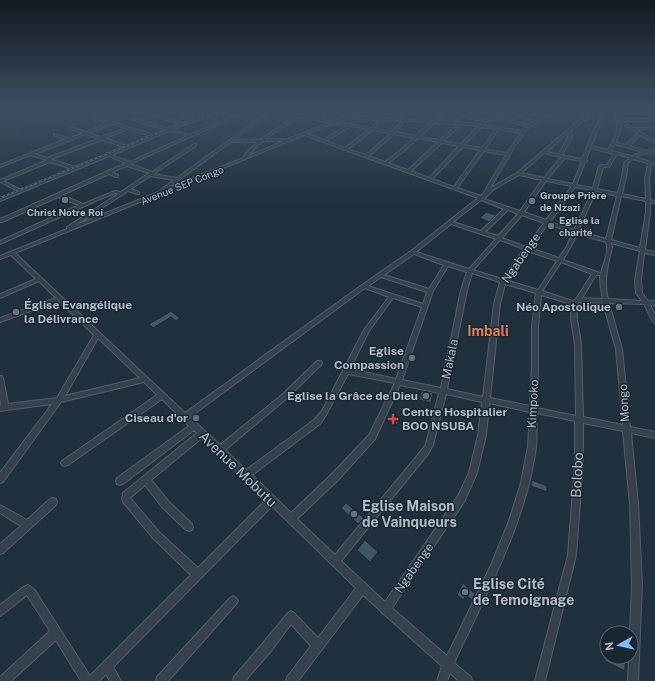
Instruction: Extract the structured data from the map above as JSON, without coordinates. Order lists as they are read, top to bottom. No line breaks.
{"streets":{"street":["Avenue SEP Congo","Ngabenge","Makala","Mongo","Kimpoko","Avenue Mobutu","Bolobo"]},"crossings":[["Avenue SEP Congo","Avenue Mobutu"],["Ngabenge","Avenue Mobutu"],["Makala","Avenue Mobutu"],["Kimpoko","Avenue Mobutu"]],"districts":["Imbali"],"places":{"other":["Christ Notre Roi","Groupe Prière de Nzazi","Eglise la charité","Néo Apostolique","Église Evangélique la Délivrance","Eglise Compassion","Eglise la Grâce de Dieu","Ciseau d'or","Eglise Maison de Vainqueurs","Eglise Cité de Temoignage"],"health":["Centre Hospitalier BOO NSUBA"]},"north":"left"}
